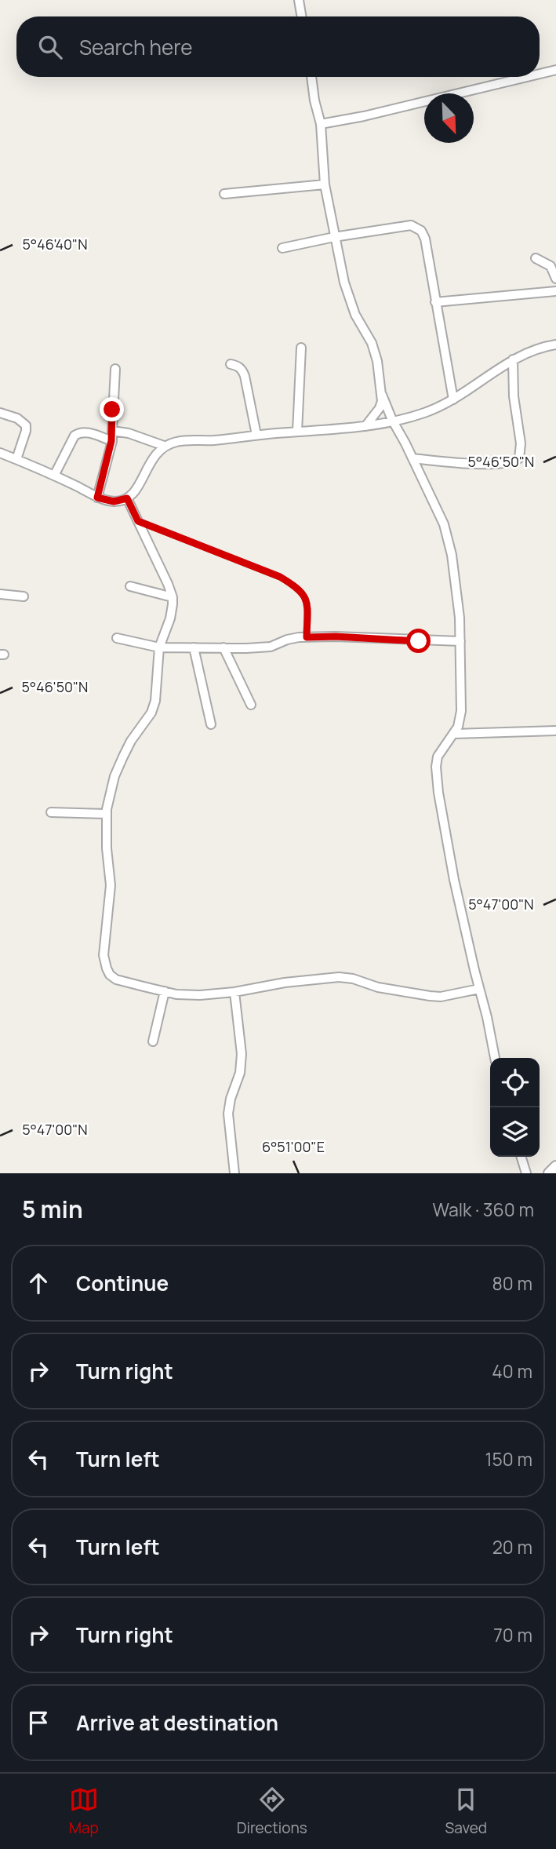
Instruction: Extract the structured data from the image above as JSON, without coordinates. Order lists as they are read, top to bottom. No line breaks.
{"north":"bottom right","page":{"search":"Search here","heading":["5 min","Walk · 360 m"],"list":[["Continue","80 m"],["Turn right","40 m"],["Turn left","150 m"],["Turn left","20 m"],["Turn right","70 m"],"Arrive at destination"],"nav":["Map","Directions","Saved"]},"coordinates":["5°46'40\"N","5°46'50\"N","5°47'00\"N","6°51'00\"E"]}
